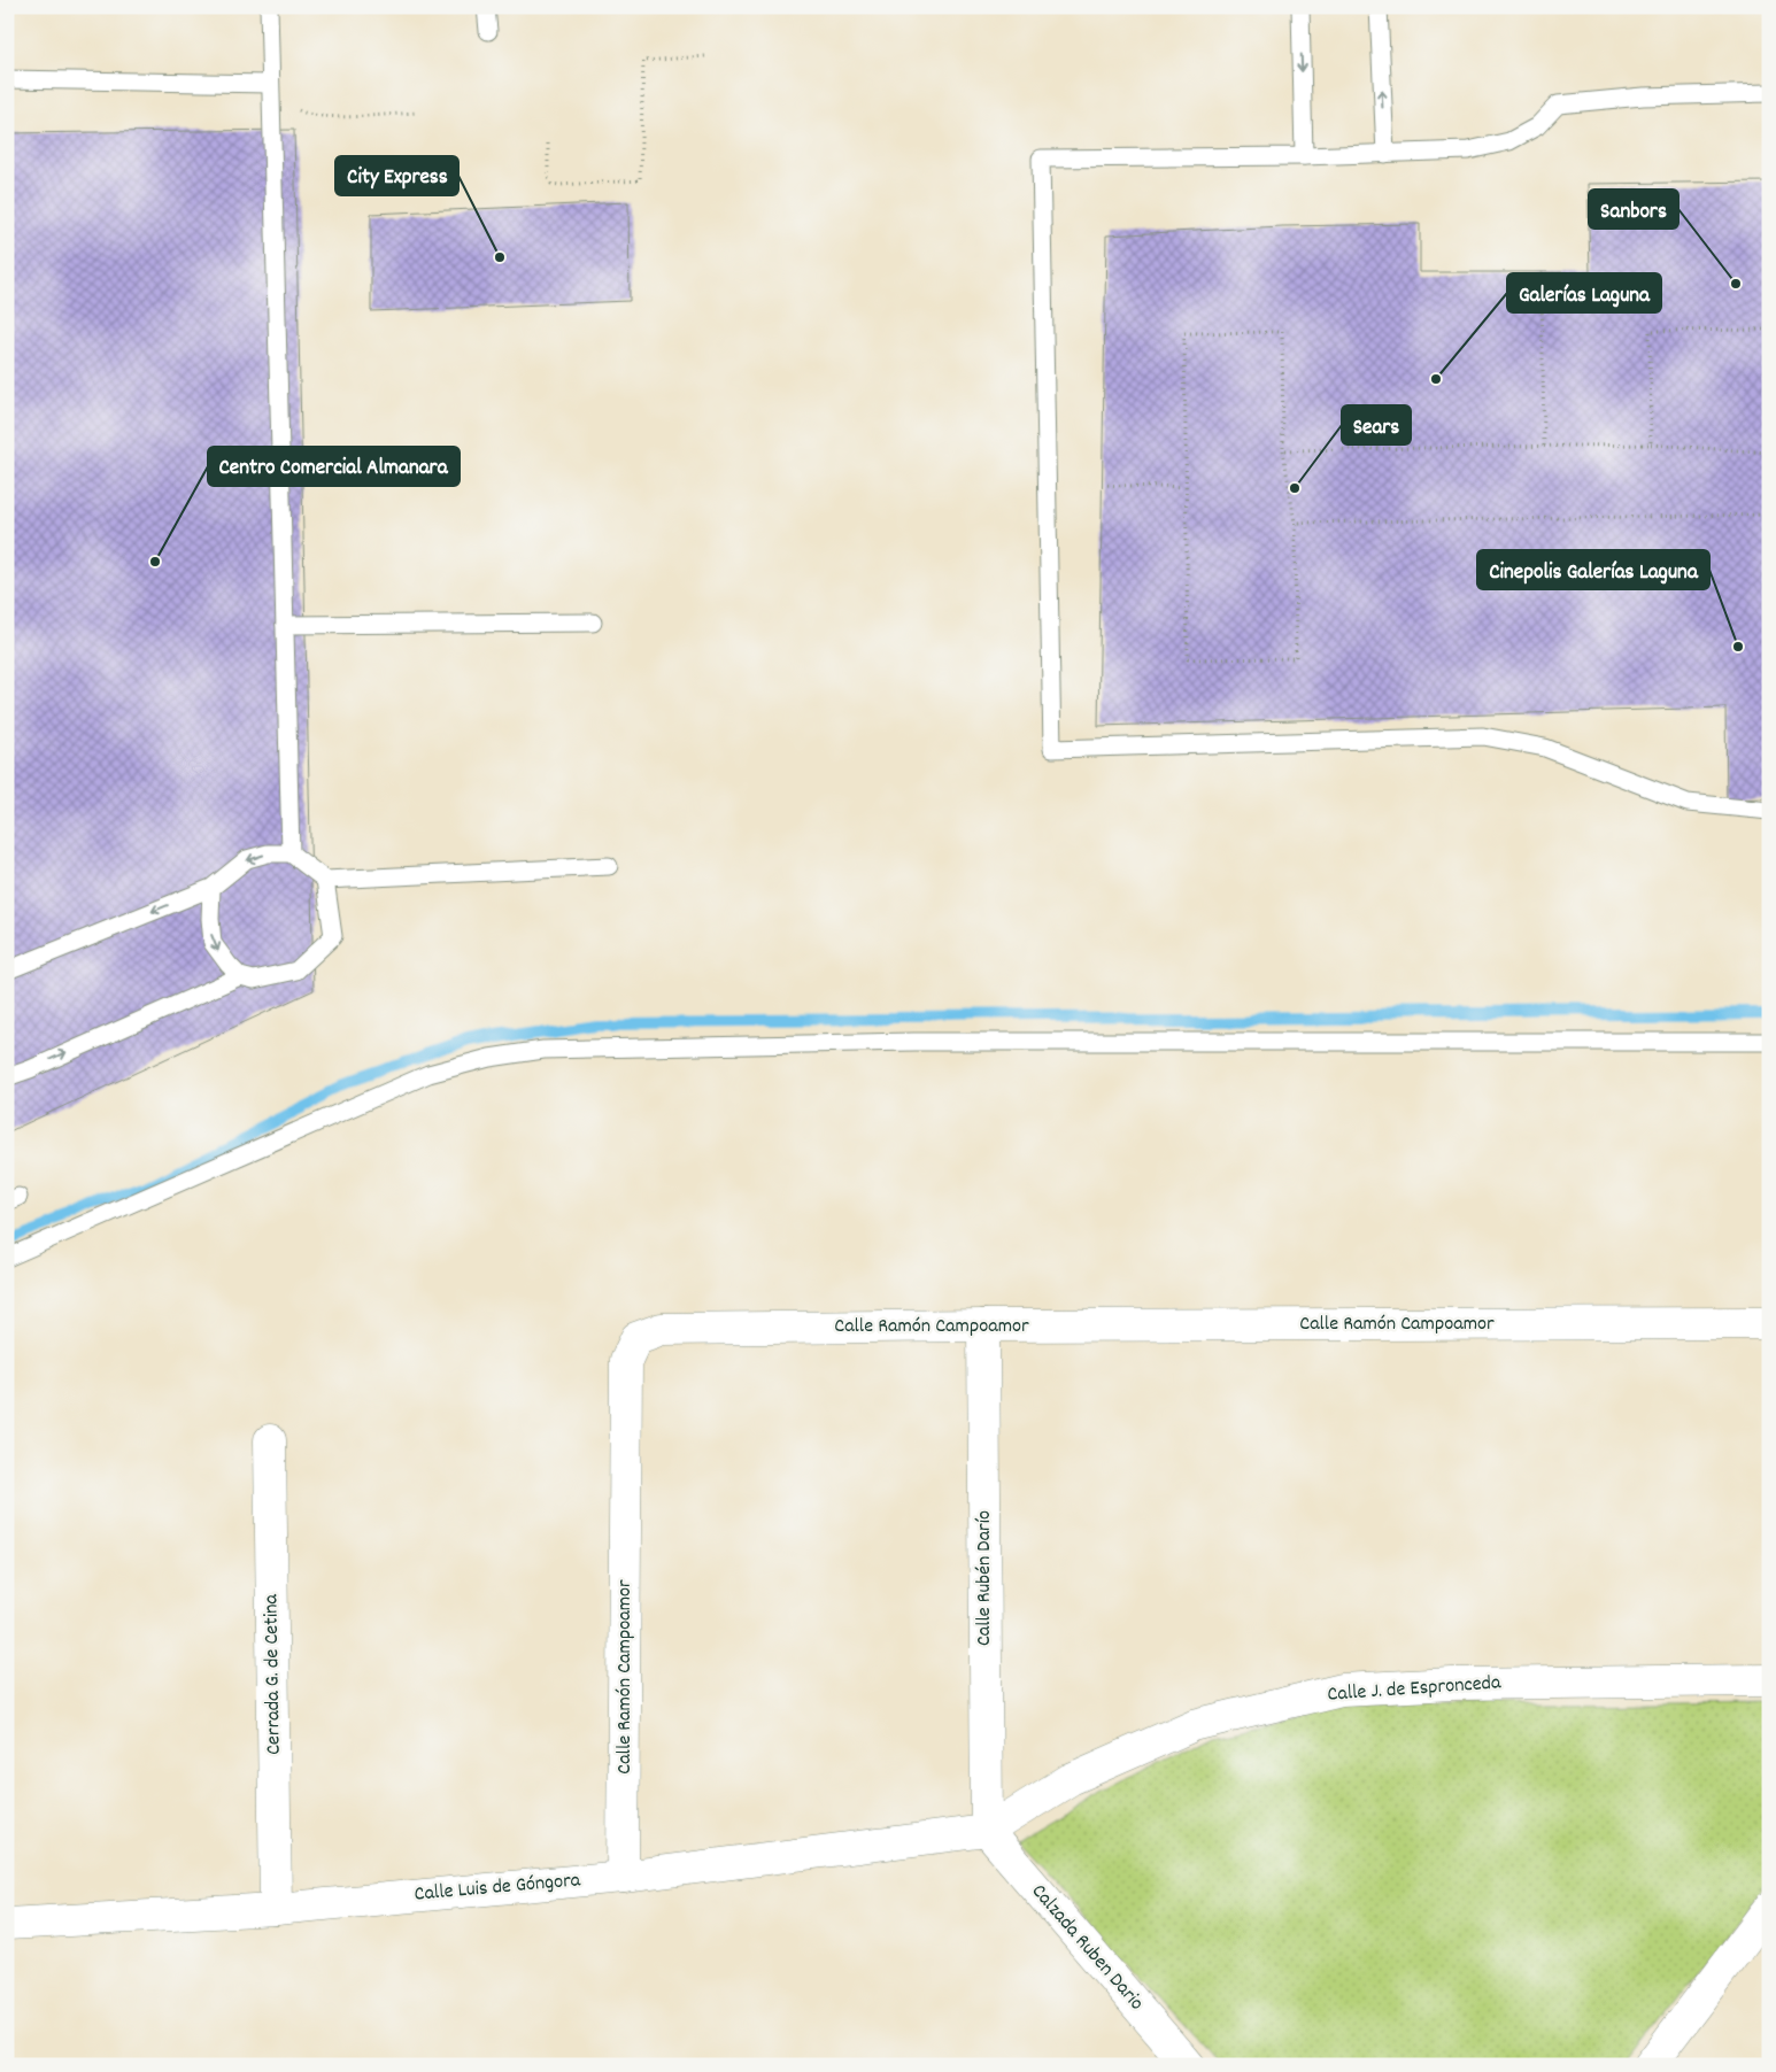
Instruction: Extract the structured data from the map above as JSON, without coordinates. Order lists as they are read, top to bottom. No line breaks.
{"streets":{"street":["Calle Ramón Campoamor","Calle Rubén Darío","Cerrada G. de Cetina","Calle J. de Espronceda","Calle Luis de Góngora","Calzada Ruben Dario"]},"crossings":[["Calle Ramón Campoamor","Calle Rubén Darío"],["Calle Ramón Campoamor","Calle Luis de Góngora"],["Calle Rubén Darío","Calle J. de Espronceda"],["Calle Rubén Darío","Calle Luis de Góngora"],["Calle Rubén Darío","Calzada Ruben Dario"],["Cerrada G. de Cetina","Calle Luis de Góngora"],["Calle J. de Espronceda","Calle Luis de Góngora"],["Calle J. de Espronceda","Calzada Ruben Dario"],["Calle Luis de Góngora","Calzada Ruben Dario"]],"places":["City Express","Sanbors","Galerías Laguna","Sears","Centro Comercial Almanara","Cinepolis Galerías Laguna"]}
